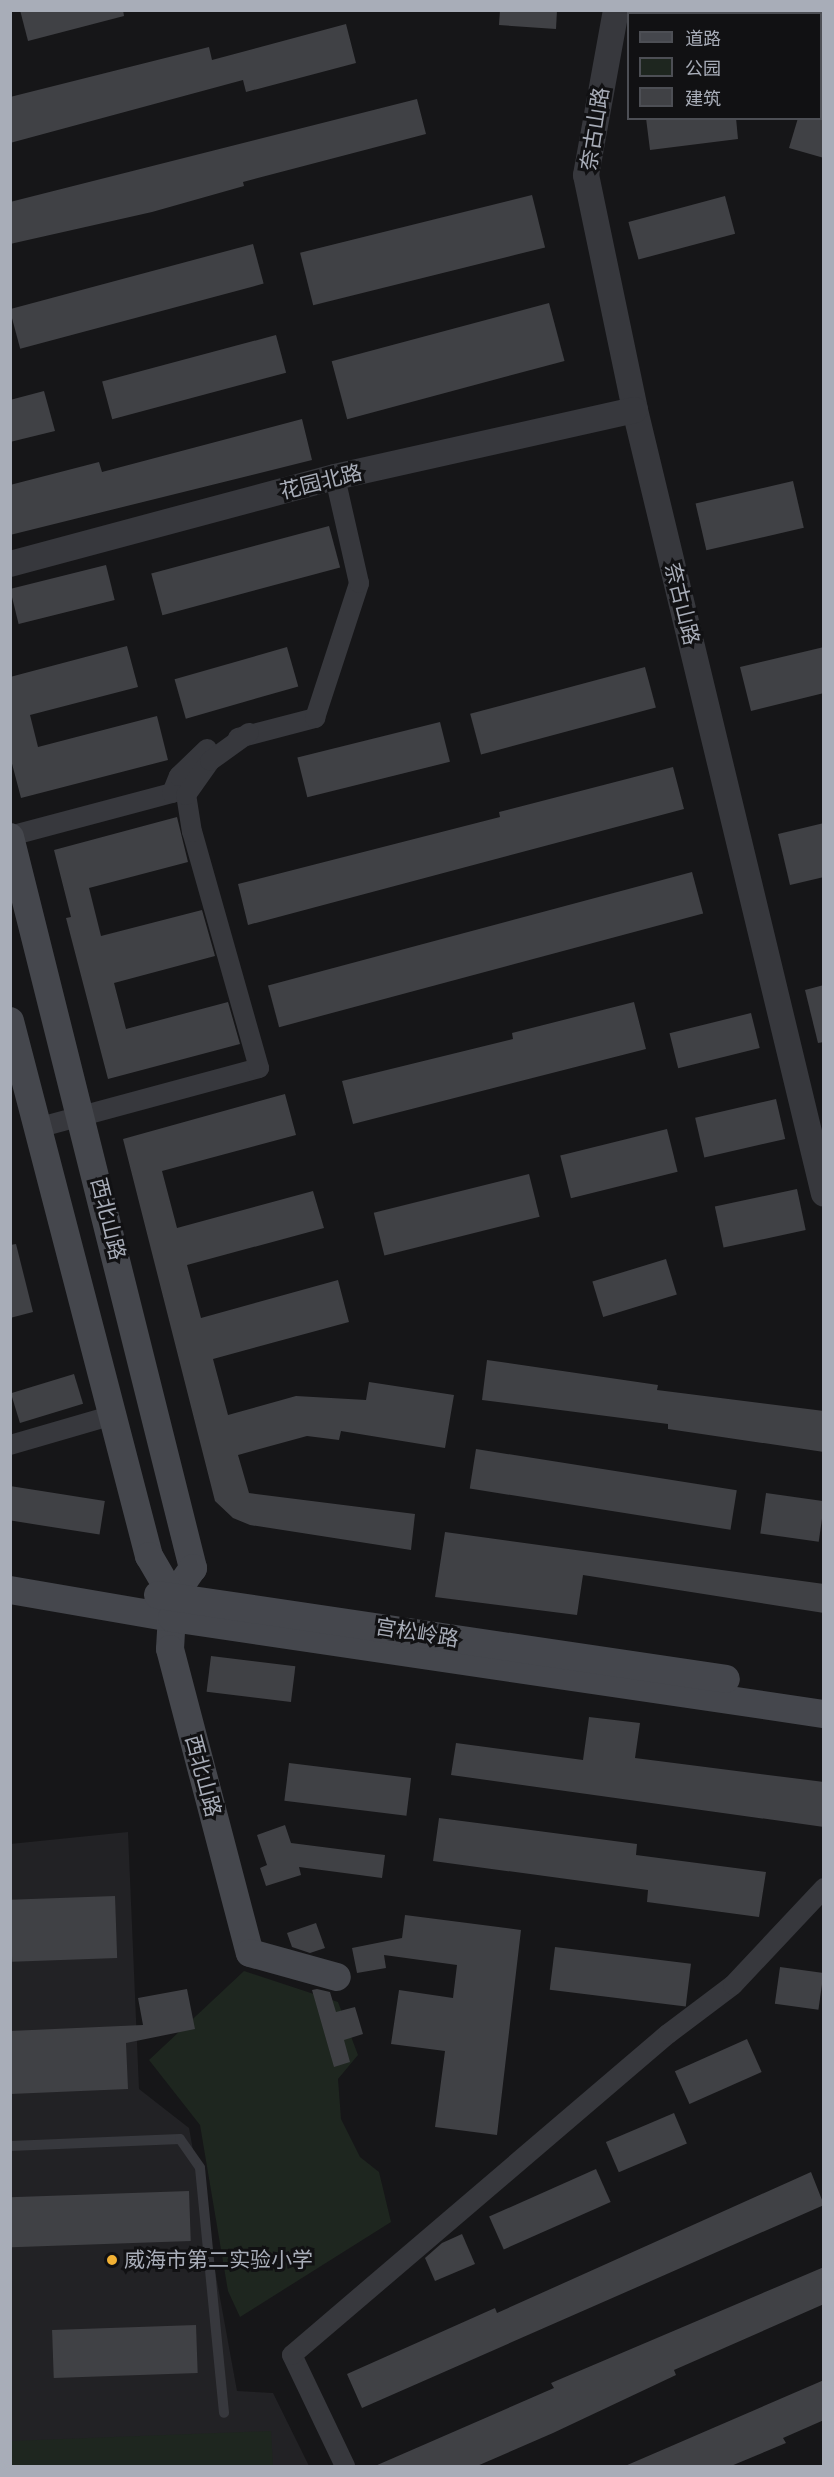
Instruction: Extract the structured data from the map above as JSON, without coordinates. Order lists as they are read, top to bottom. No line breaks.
{"streets":{"main road":["西北山路","宫松岭路"],"street":["奈古山路","花园北路"]},"crossings":[["奈古山路","花园北路"],["西北山路","宫松岭路"]],"places":["威海市第二实验小学"],"legend":["道路","公园","建筑"]}
